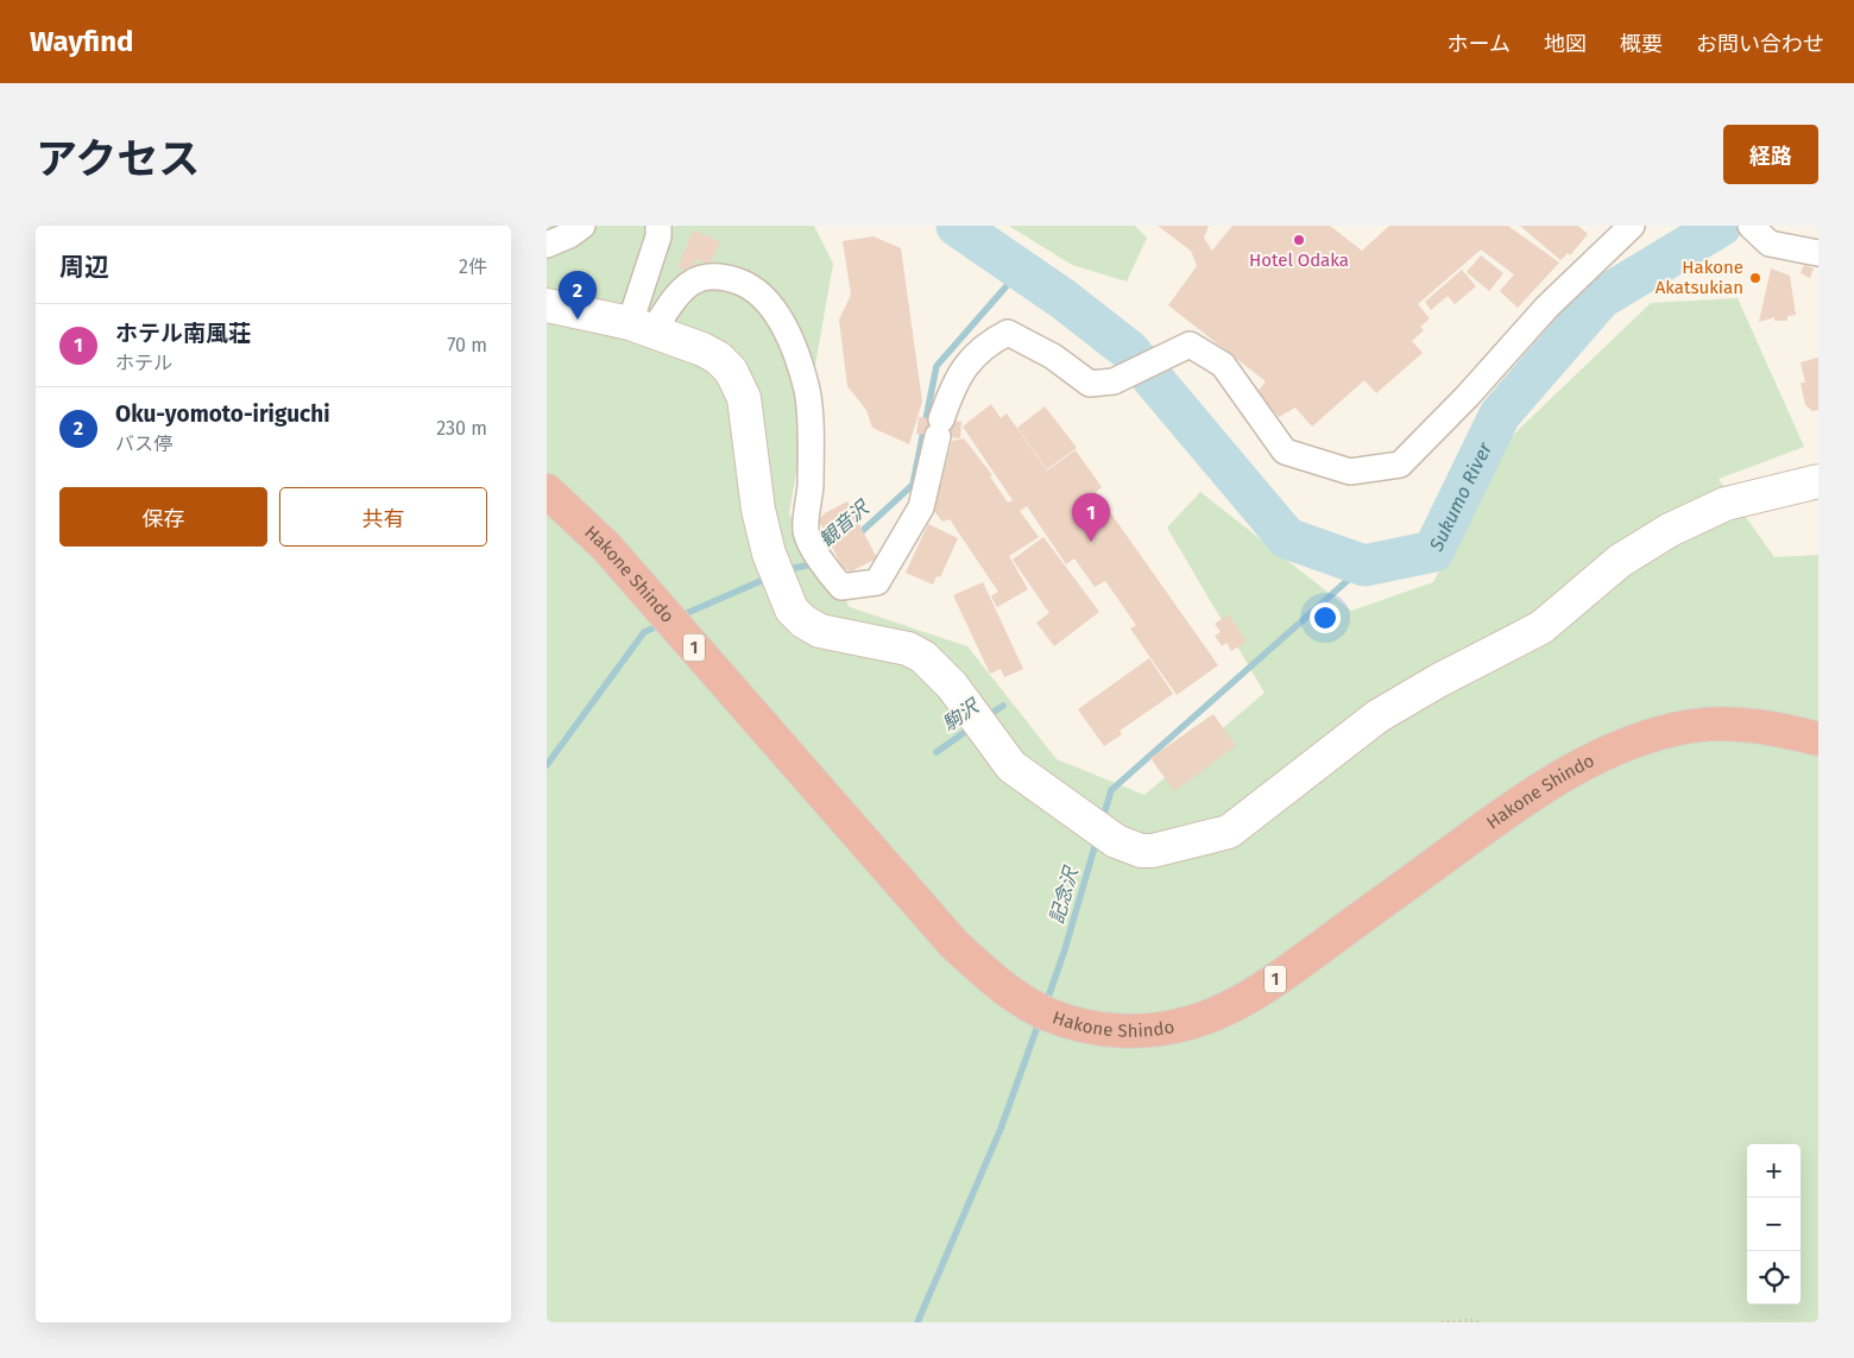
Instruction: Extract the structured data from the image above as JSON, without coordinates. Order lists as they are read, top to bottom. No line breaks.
{"streets":{"highway":["Hakone Shindo","1"]},"water":["Sukumo River","観音沢","駒沢","記念沢"],"places":["Hotel Odaka","Hakone Akatsukian"],"page":{"header":"Wayfind","nav":["ホーム","地図","概要","お問い合わせ"],"title":"アクセス","buttons":["経路",["保存","共有"]],"heading":["周辺","2件"],"pins":["2","1"],"list":[{"mark":"1","name":"ホテル南風荘","note":"ホテル","value":"70 m"},{"mark":"2","name":"Oku-yomoto-iriguchi","note":"バス停","value":"230 m"}],"map_buttons":["+","−"]}}
